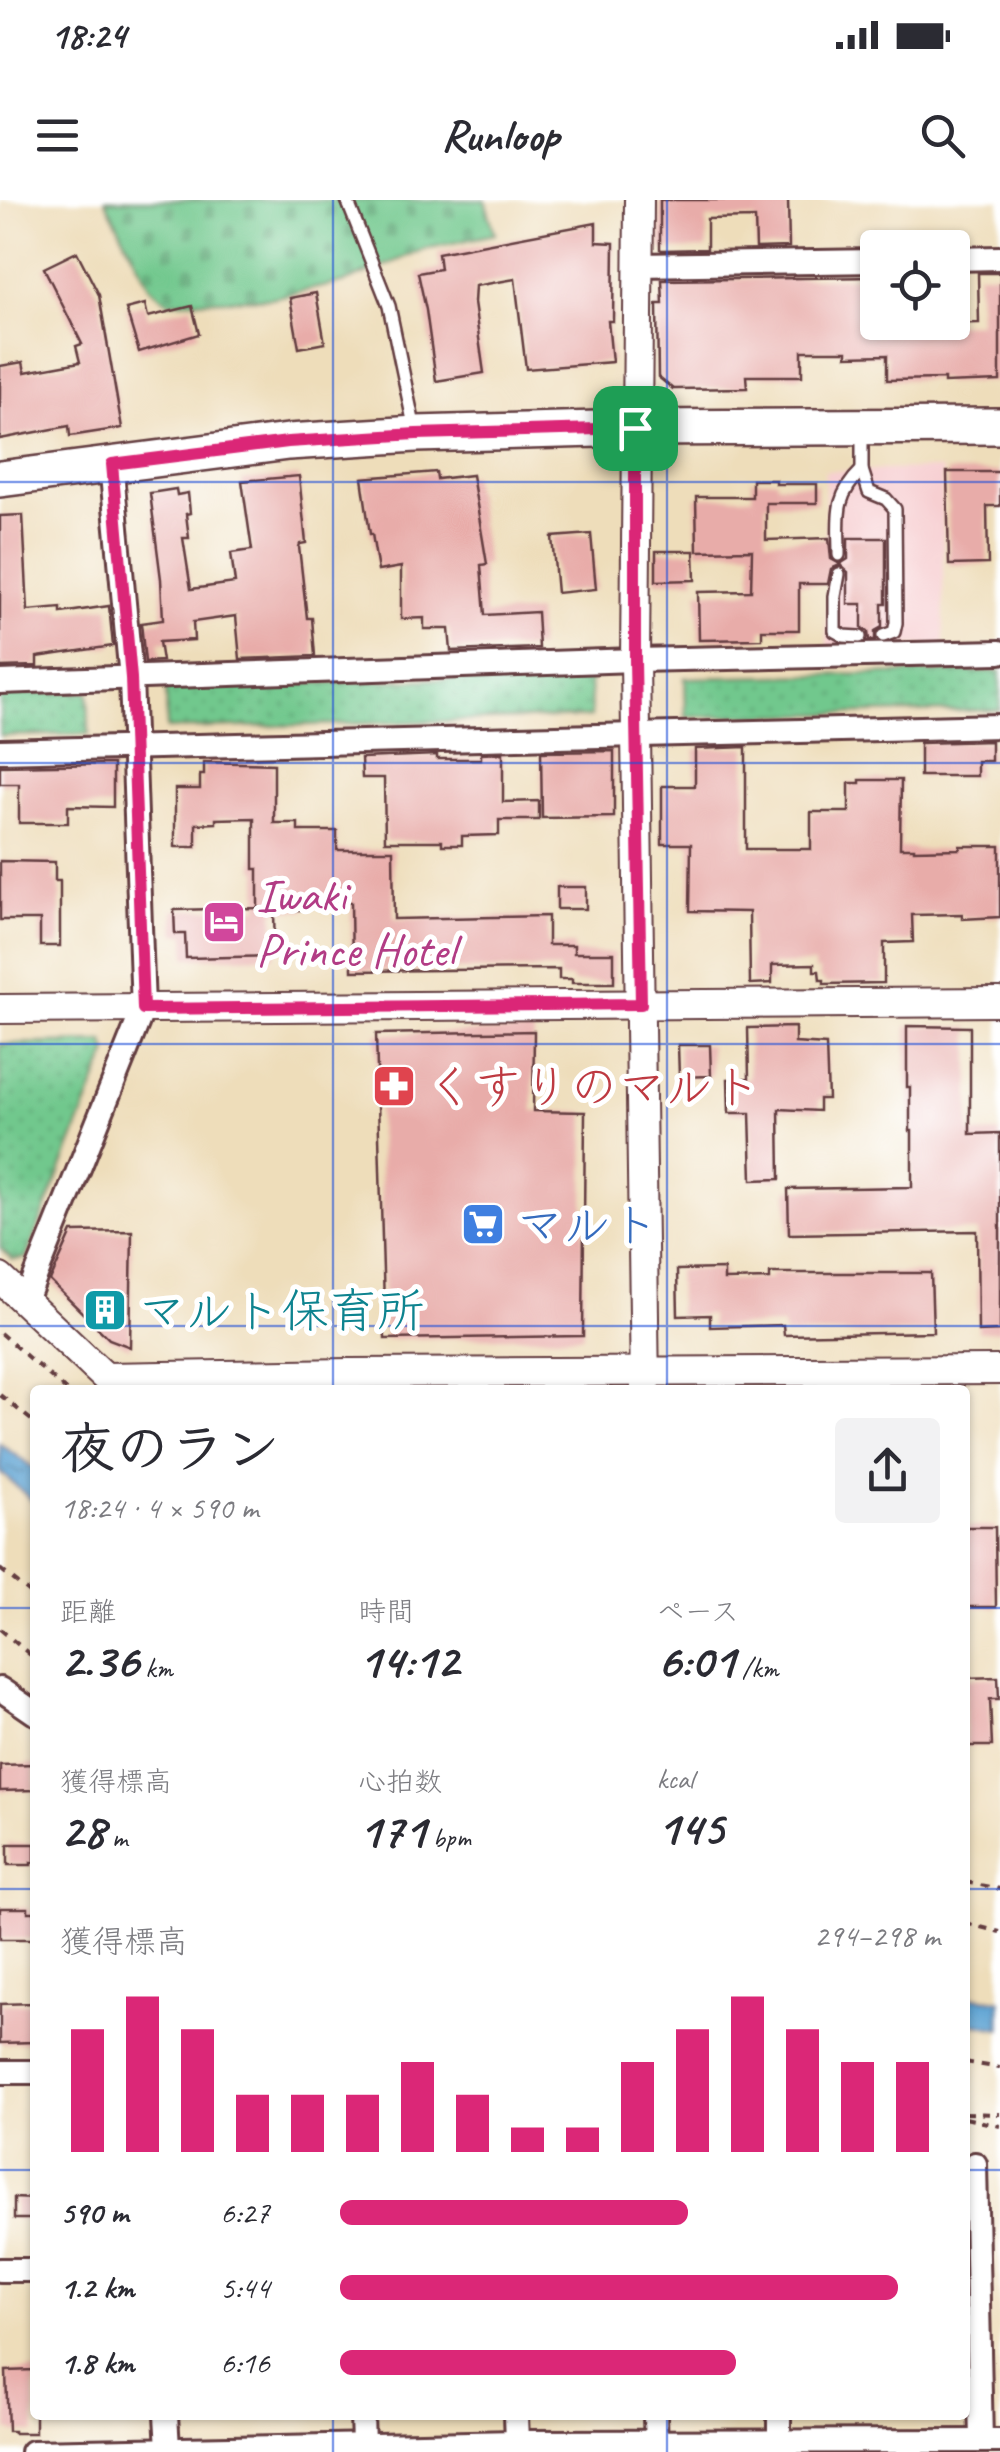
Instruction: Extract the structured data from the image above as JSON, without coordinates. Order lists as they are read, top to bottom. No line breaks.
{"places":{"hotel":["Iwaki Prince Hotel"],"pharmacy":["くすりのマルト"],"supermarket":["マルト"],"building":["マルト保育所"]},"page":{"status":"18:24","header":"Runloop","heading":["夜のラン","18:24 · 4 × 590 m"],"stats":[["距離","2.36 km"],["時間","14:12"],["ペース","6:01 /km"],["獲得標高","28 m"],["心拍数","171 bpm"],["kcal","145"]],"chart":["獲得標高","294–298 m"],"list":[{"name":"590 m","note":"6:27"},{"name":"1.2 km","note":"5:44"},{"name":"1.8 km","note":"6:16"}]}}
